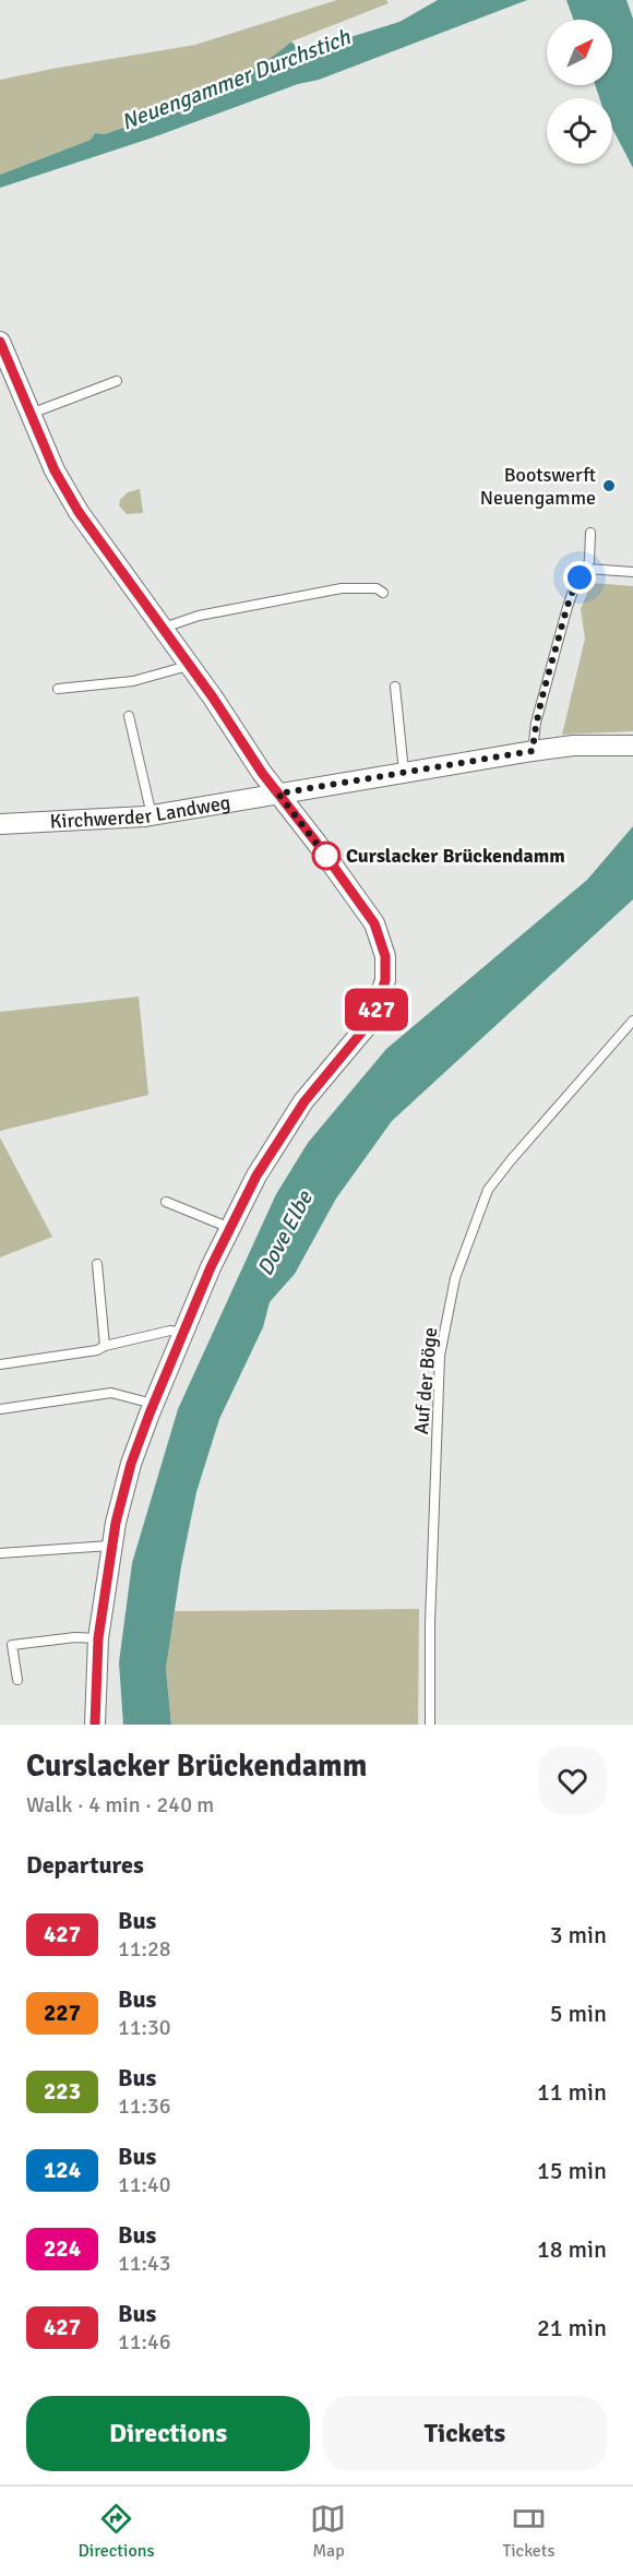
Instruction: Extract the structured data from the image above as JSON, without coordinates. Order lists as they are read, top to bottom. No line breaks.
{"streets":{"street":["Kirchwerder Landweg"],"lane":["Auf der Böge"]},"water":["Neuengammer Durchstich","Dove Elbe"],"places":["Bootswerft Neuengamme","Curslacker Brückendamm"],"lines":["bus line 427"],"north":"top right","page":{"on_map":"427","heading":[["Curslacker Brückendamm","Walk · 4 min · 240 m"],"Departures"],"list":[{"mark":"427","name":"Bus","note":"11:28","value":"3 min"},{"mark":"227","name":"Bus","note":"11:30","value":"5 min"},{"mark":"223","name":"Bus","note":"11:36","value":"11 min"},{"mark":"124","name":"Bus","note":"11:40","value":"15 min"},{"mark":"224","name":"Bus","note":"11:43","value":"18 min"},{"mark":"427","name":"Bus","note":"11:46","value":"21 min"}],"buttons":["Directions","Tickets"],"tabs":["Directions","Map","Tickets"]}}
